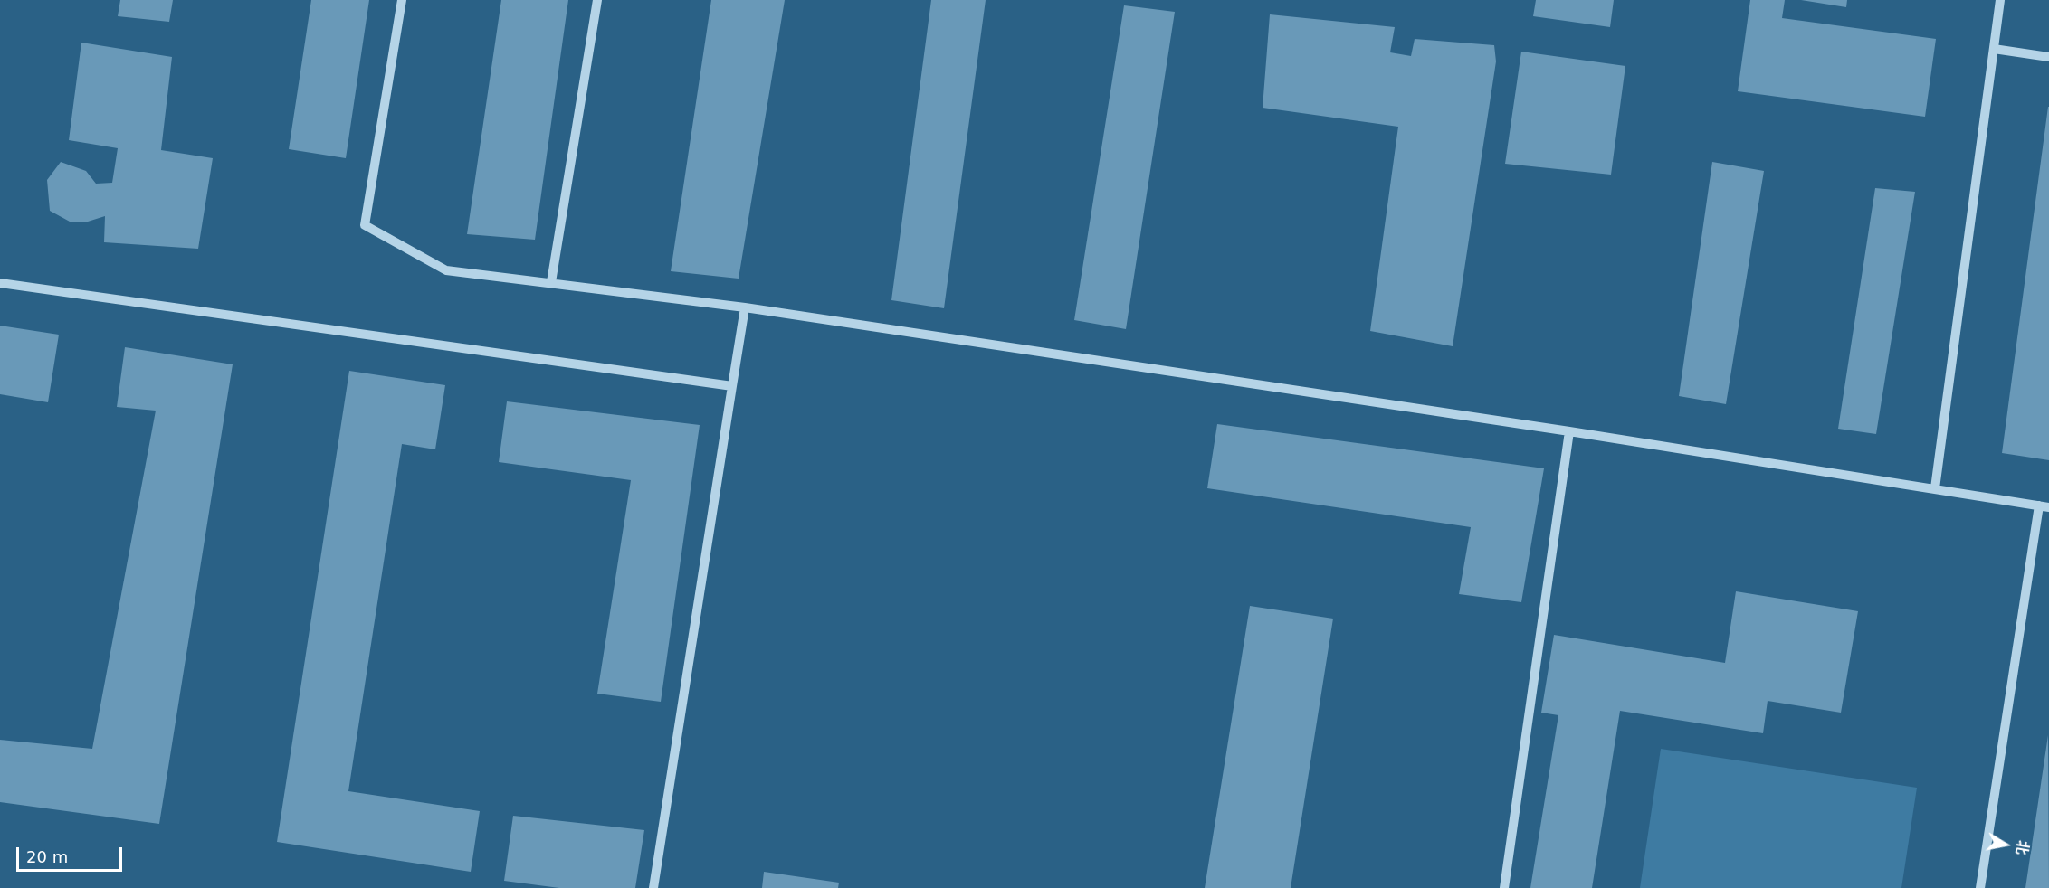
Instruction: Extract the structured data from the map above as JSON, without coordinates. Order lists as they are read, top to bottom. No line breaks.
{"scale_bar":"20 m","north":"right"}
